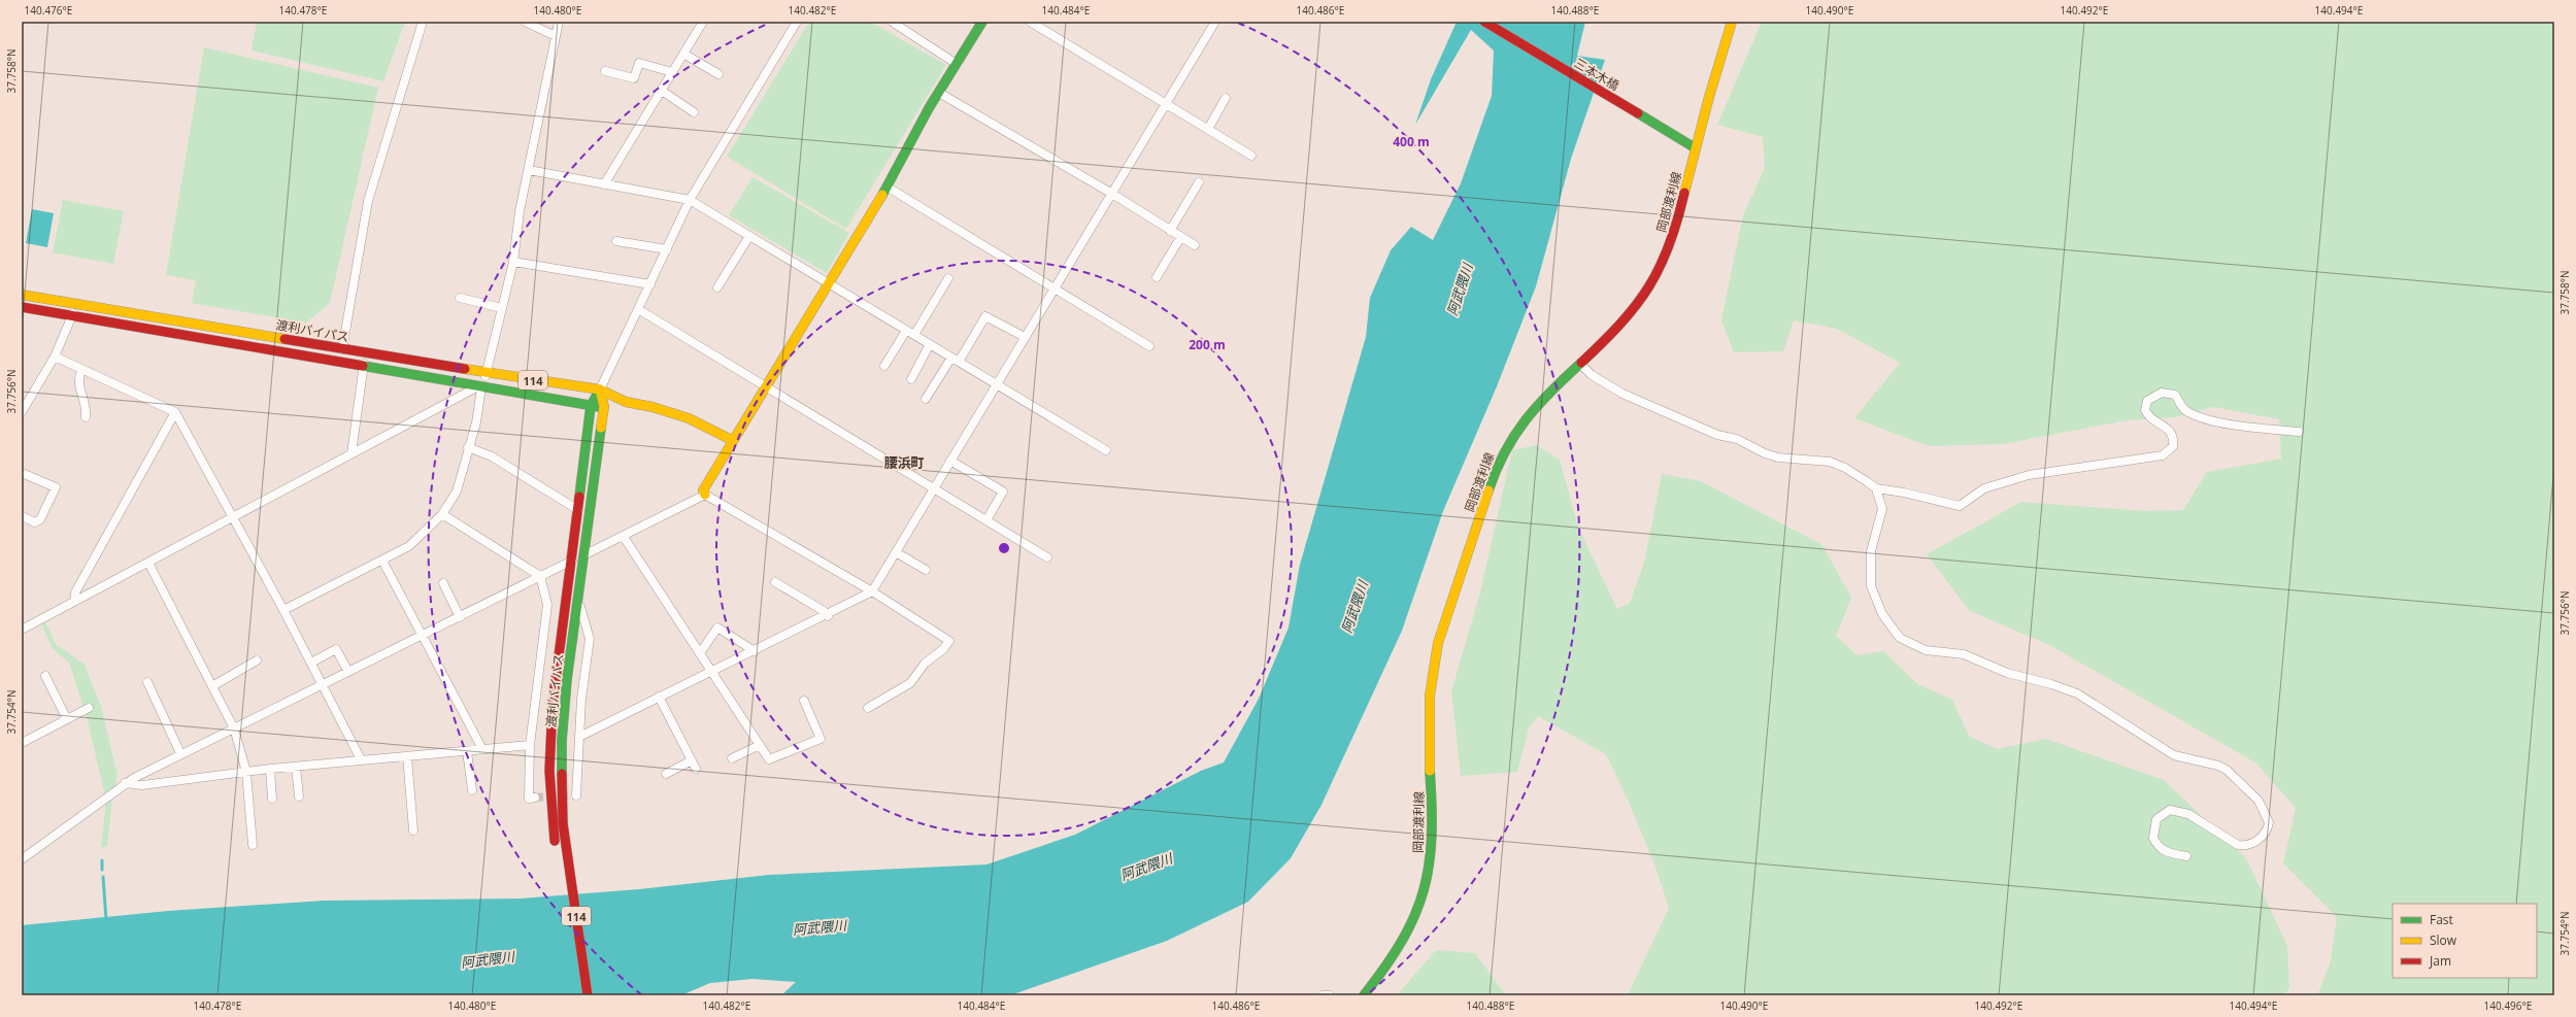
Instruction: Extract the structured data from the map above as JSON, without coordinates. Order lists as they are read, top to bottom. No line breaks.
{"streets":{"main road":["三本木橋","岡部渡利線","渡利バイパス","114"]},"crossings":[["三本木橋","岡部渡利線"],["渡利バイパス","114"]],"districts":["腰浜町"],"water":["阿武隈川"],"legend":["Fast","Slow","Jam"],"coordinates":["140.476°E","140.478°E","140.480°E","140.482°E","140.484°E","140.486°E","140.488°E","140.490°E","140.492°E","140.494°E","37.758°N","37.756°N","37.754°N","140.496°E"],"rings":["400 m","200 m"]}
